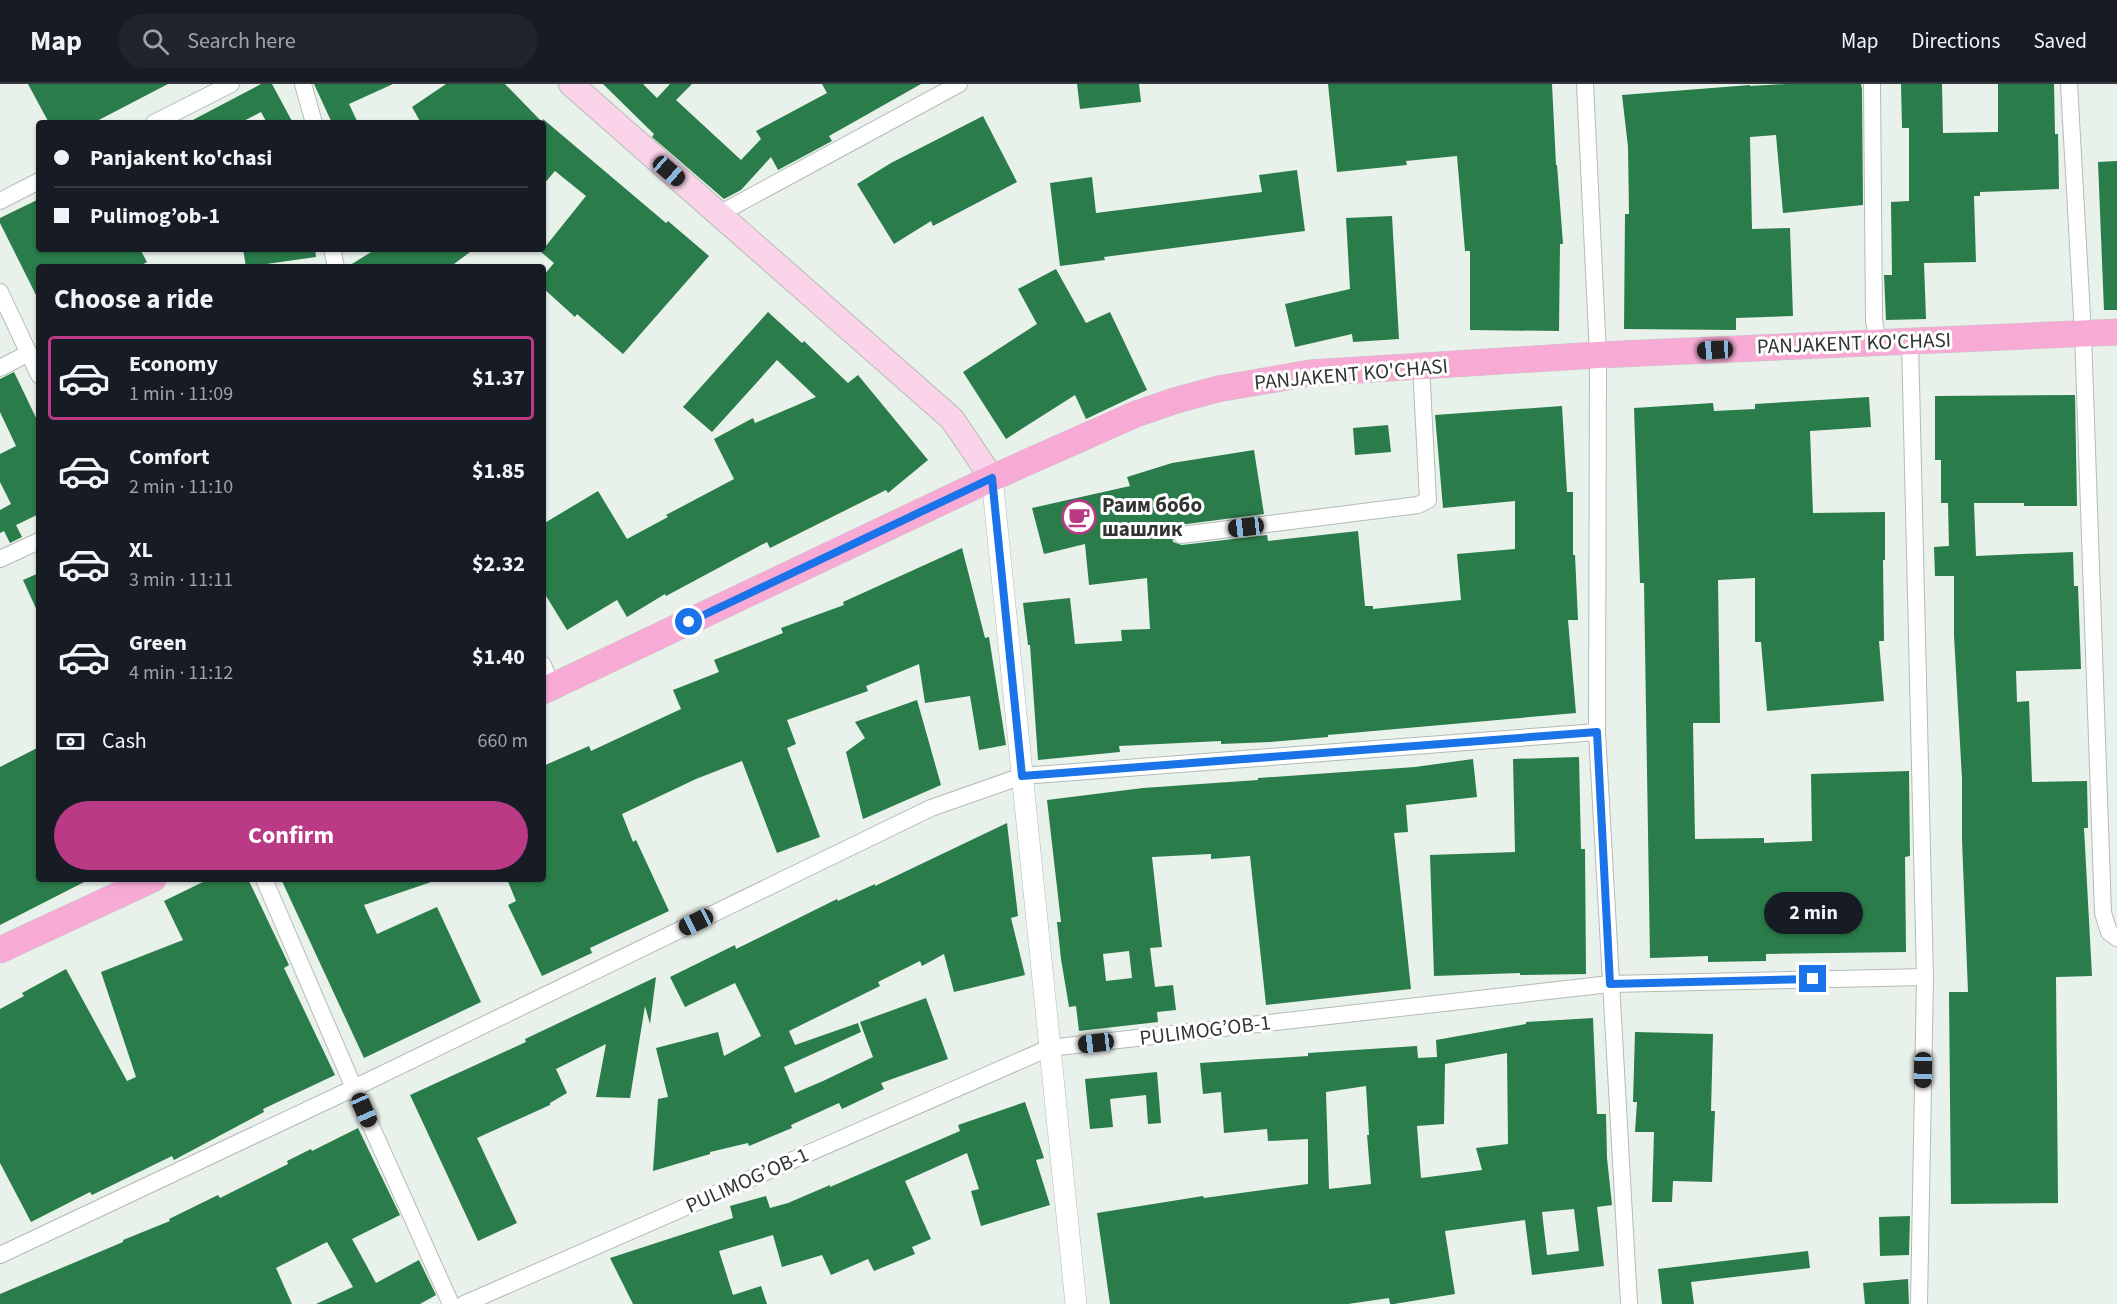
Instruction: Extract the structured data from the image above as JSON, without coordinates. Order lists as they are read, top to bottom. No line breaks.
{"streets":{"main road":["PANJAKENT KO'CHASI"],"street":["PULIMOG’OB-1"]},"places":{"cafe":["Раим бобо шашлик"]},"page":{"header":"Map","search":"Search here","nav":["Map","Directions","Saved"],"banner":["Panjakent ko'chasi","Pulimog’ob-1"],"heading":"Choose a ride","list":[{"name":"Economy","note":"1 min · 11:09","value":"$1.37"},{"name":"Comfort","note":"2 min · 11:10","value":"$1.85"},{"name":"XL","note":"3 min · 11:11","value":"$2.32"},{"name":"Green","note":"4 min · 11:12","value":"$1.40"}],"pay":["Cash","660 m"],"buttons":"Confirm","bubble":"2 min"}}
